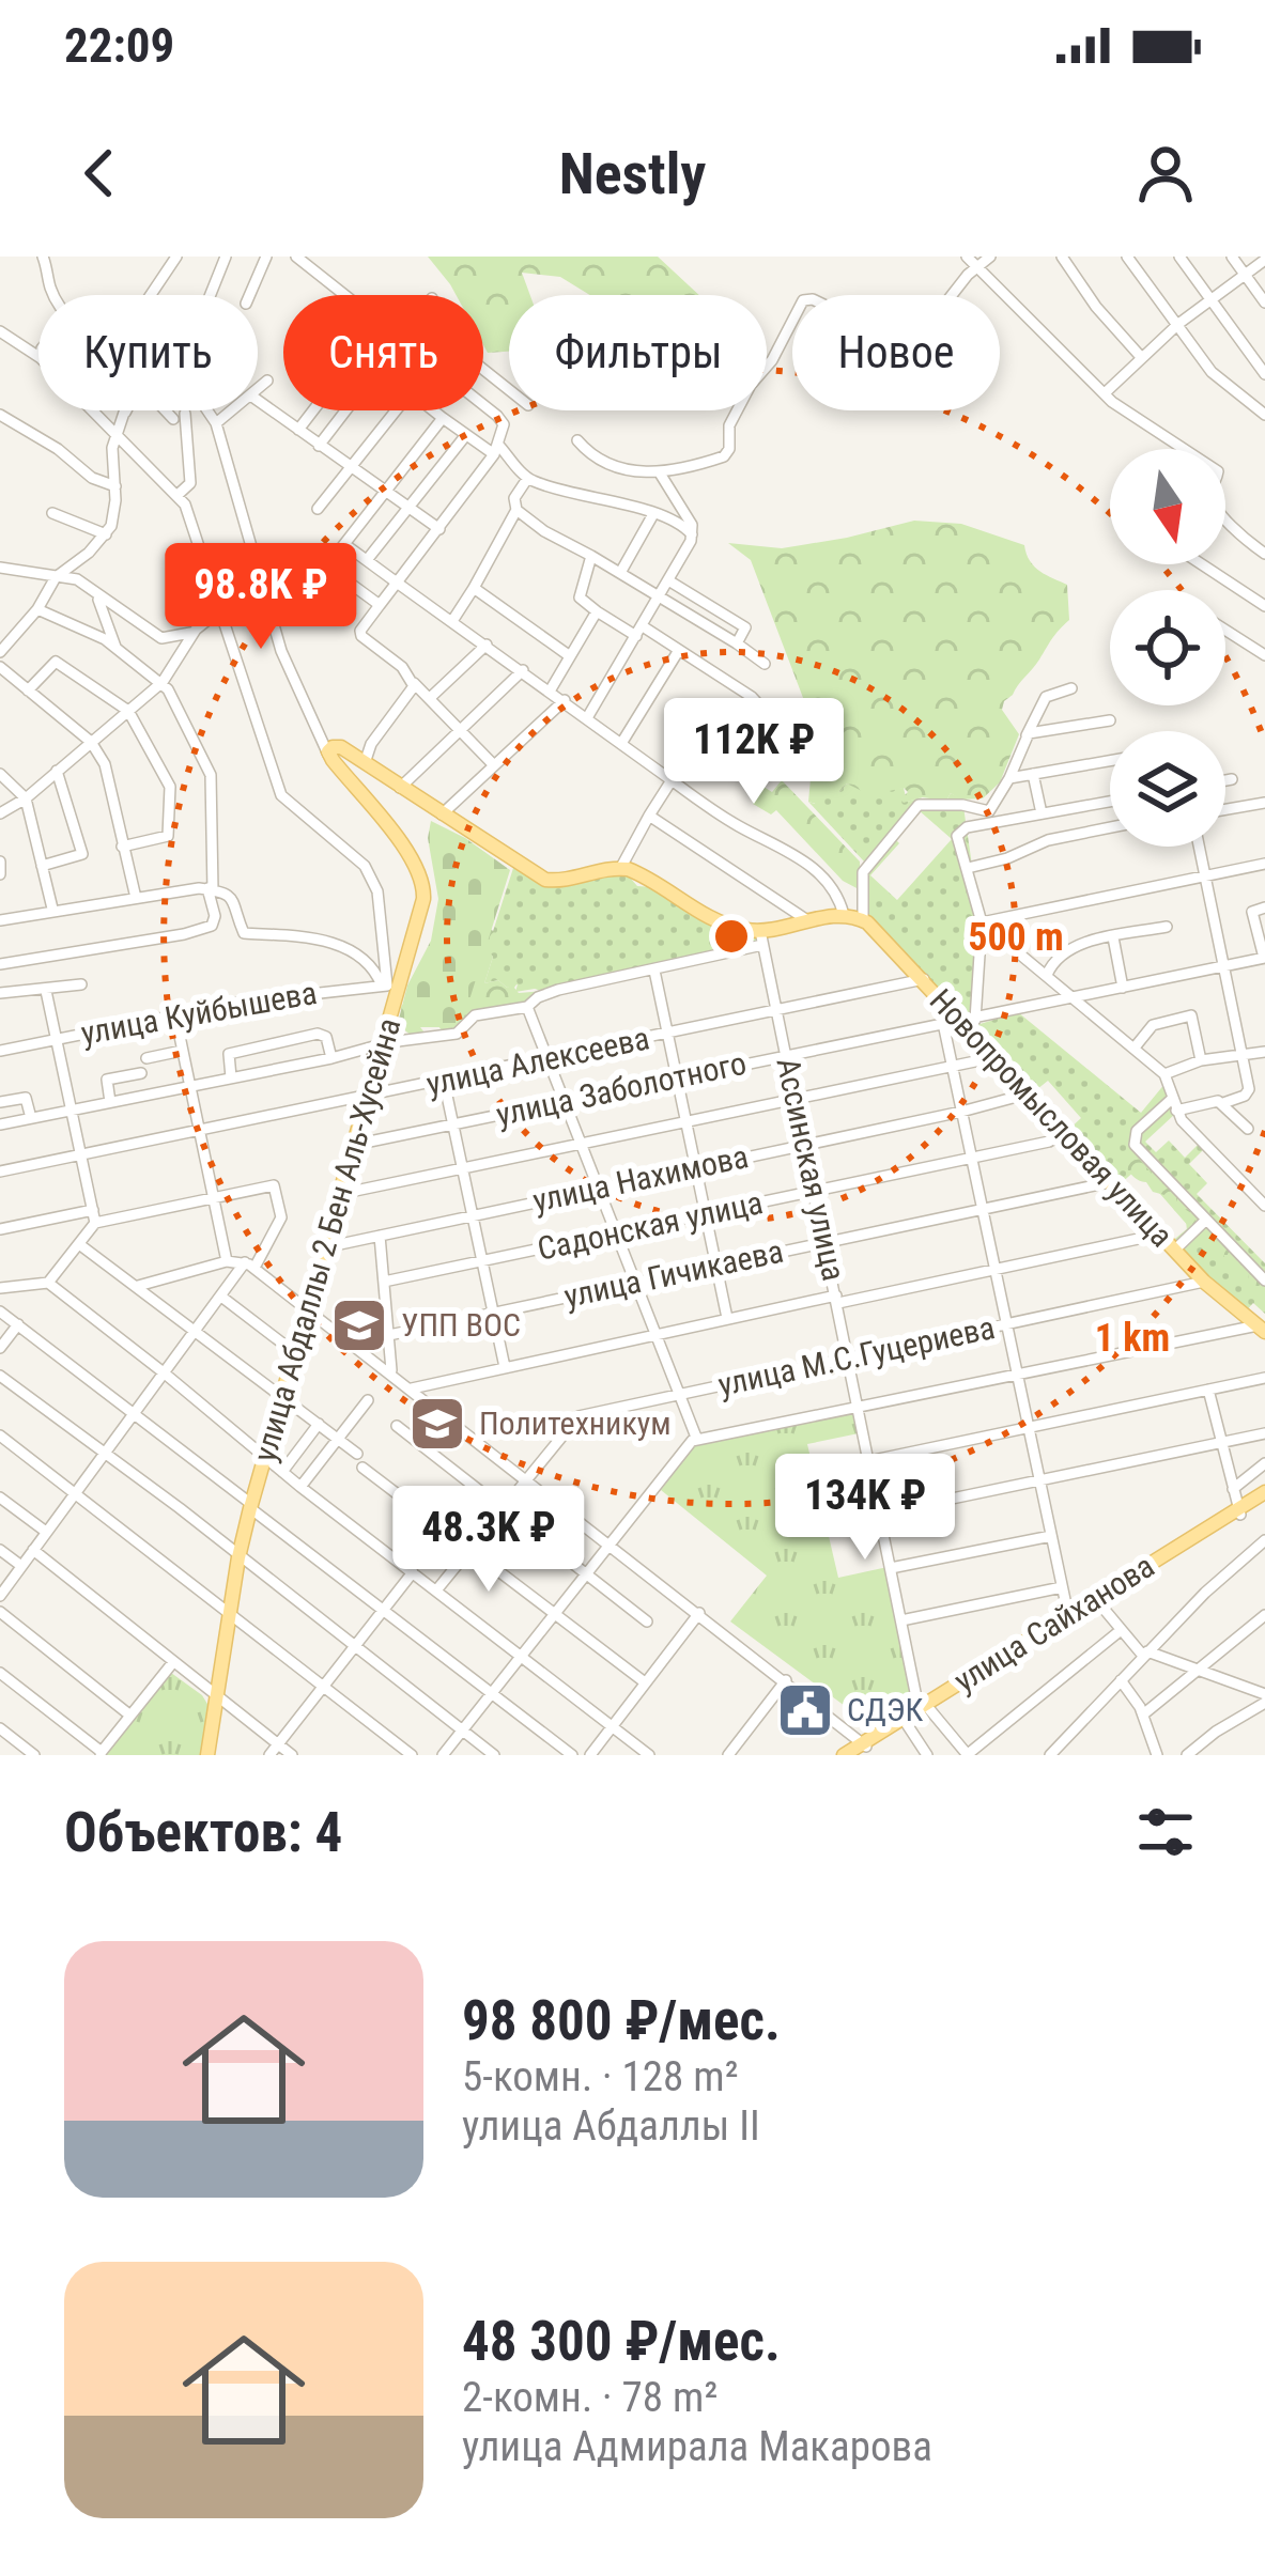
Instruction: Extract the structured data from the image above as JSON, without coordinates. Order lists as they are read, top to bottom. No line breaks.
{"streets":{"main road":["Новопромысловая улица","улица Абдаллы 2 Бен Аль-Хусейна","улица Сайханова"],"street":["улица Куйбышева","улица Алексеева","улица Заболотного","Ассинская улица","улица Нахимова","Садонская улица","улица Гичикаева","улица М.С.Гуцериева"]},"crossings":[["улица Куйбышева","улица Абдаллы 2 Бен Аль-Хусейна"],["улица Алексеева","Новопромысловая улица"],["улица Алексеева","Ассинская улица"],["улица Алексеева","улица Абдаллы 2 Бен Аль-Хусейна"],["улица Заболотного","Новопромысловая улица"],["улица Заболотного","Ассинская улица"],["улица Заболотного","улица Абдаллы 2 Бен Аль-Хусейна"],["Новопромысловая улица","улица Нахимова"],["Новопромысловая улица","Садонская улица"],["Новопромысловая улица","улица Гичикаева"],["Новопромысловая улица","улица М.С.Гуцериева"],["Ассинская улица","улица Нахимова"],["Ассинская улица","Садонская улица"],["Ассинская улица","улица Гичикаева"],["Ассинская улица","улица М.С.Гуцериева"],["Ассинская улица","улица Сайханова"],["улица Нахимова","улица Абдаллы 2 Бен Аль-Хусейна"]],"places":{"school or university":["УПП ВОС","Политехникум"],"public building":["СДЭК"]},"north":"bottom","page":{"status":"22:09","header":"Nestly","chip":["Купить","Снять","Фильтры","Новое"],"price":["98.8K ₽","112K ₽","134K ₽","48.3K ₽"],"heading":"Объектов: 4","list":[{"name":"98 800 ₽/мес.","note":"5-комн. · 128 m² · улица Абдаллы II"},{"name":"48 300 ₽/мес.","note":"2-комн. · 78 m² · улица Адмирала Макарова"}]},"rings":["500 m","1 km"]}
